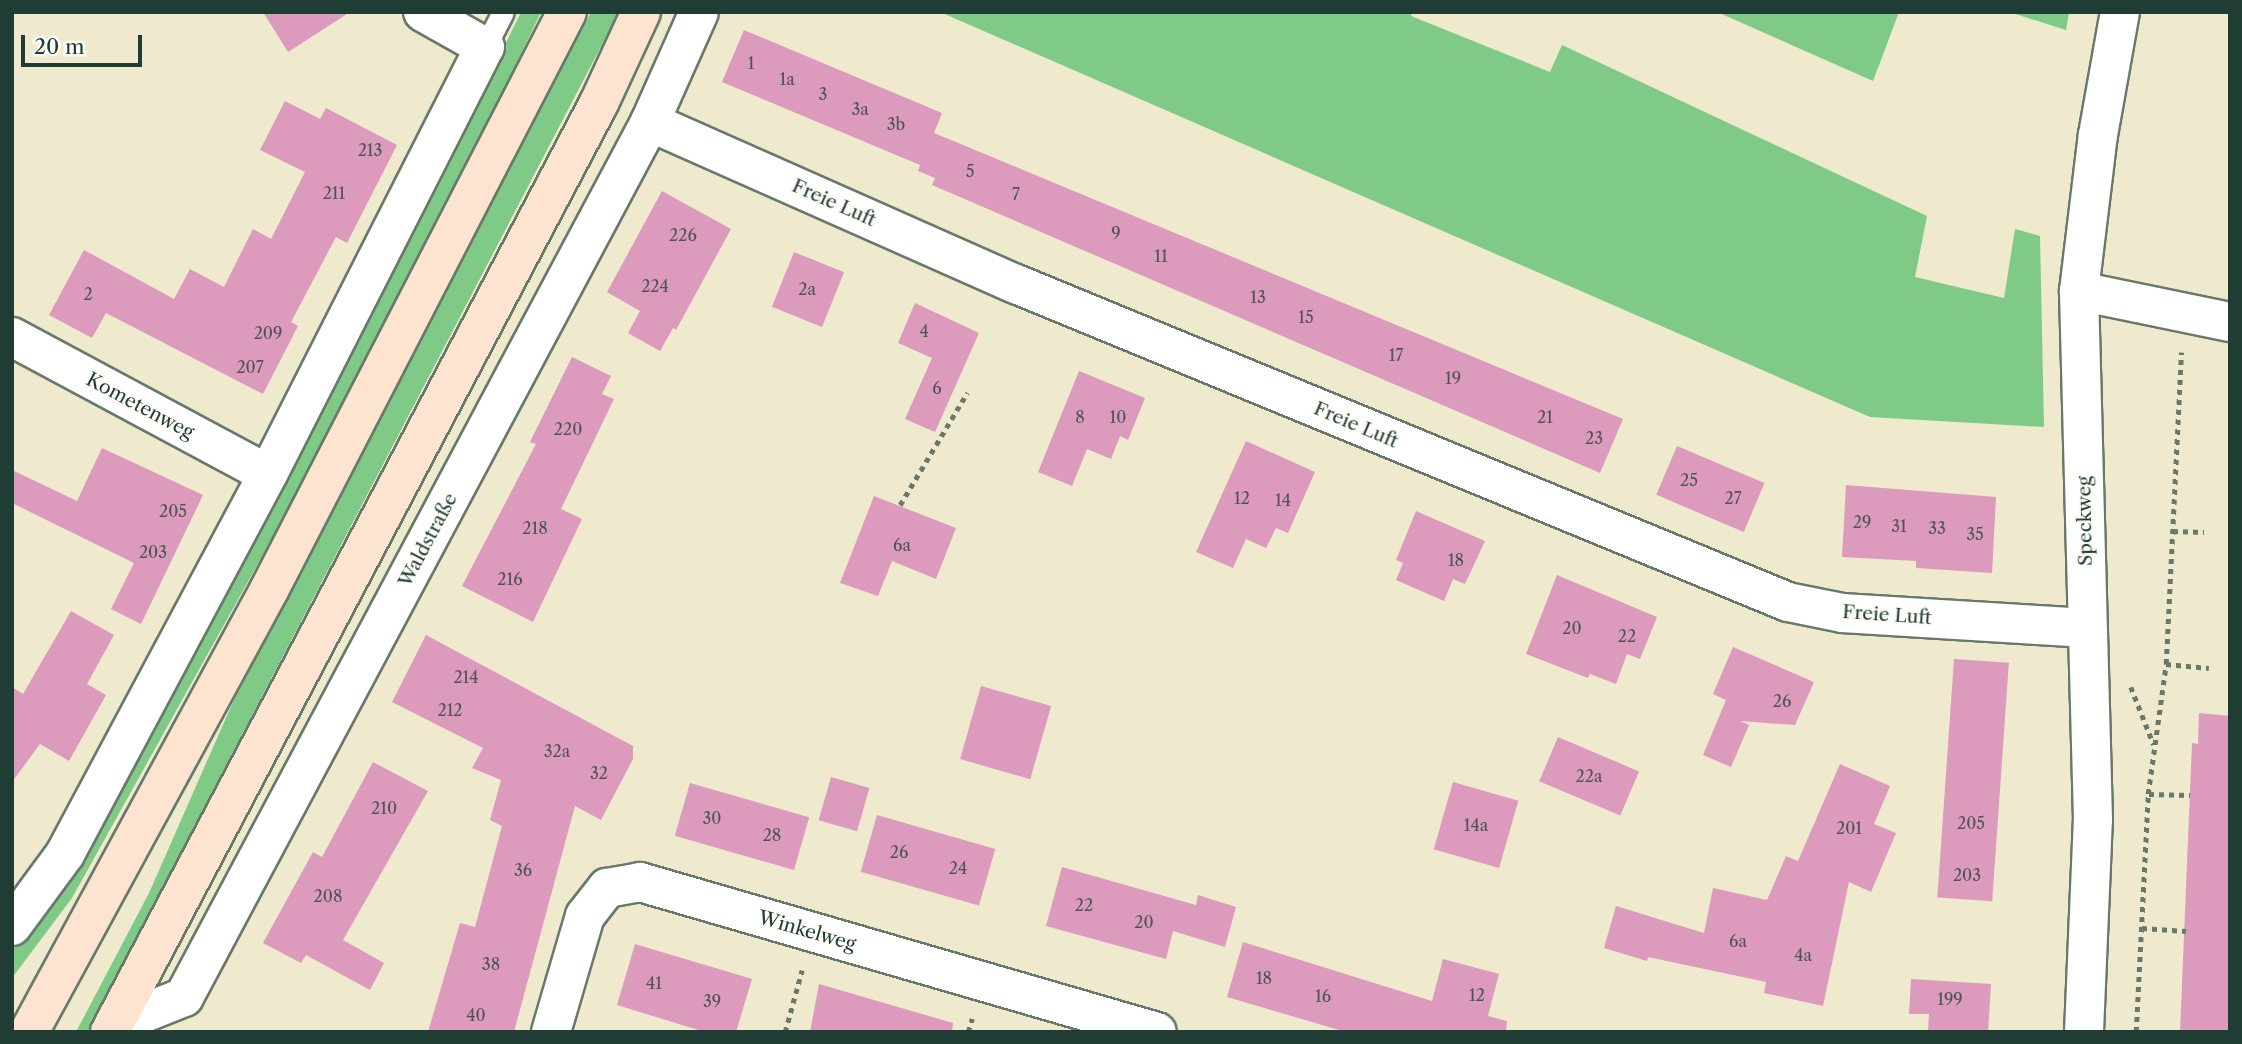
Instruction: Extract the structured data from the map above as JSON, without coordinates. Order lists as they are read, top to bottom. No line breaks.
{"streets":{"main road":["Waldstraße"],"street":["Freie Luft","Kometenweg","Speckweg","Winkelweg"]},"crossings":[["Freie Luft","Speckweg"],["Freie Luft","Waldstraße"]],"house_numbers":["1","1a","3","3a","3b","213","5","211","7","9","226","11","224","2a","2","13","15","4","209","17","207","19","6","8","10","21","220","23","25","12","27","14","205","29","31","218","33","35","6a","203","18","216","20","22","214","26","212","32a","32","22a","210","30","205","14a","201","28","26","24","36","203","208","22","20","6a","4a","38","18","41","12","16","199","39","40"],"scale_bar":"20 m"}
